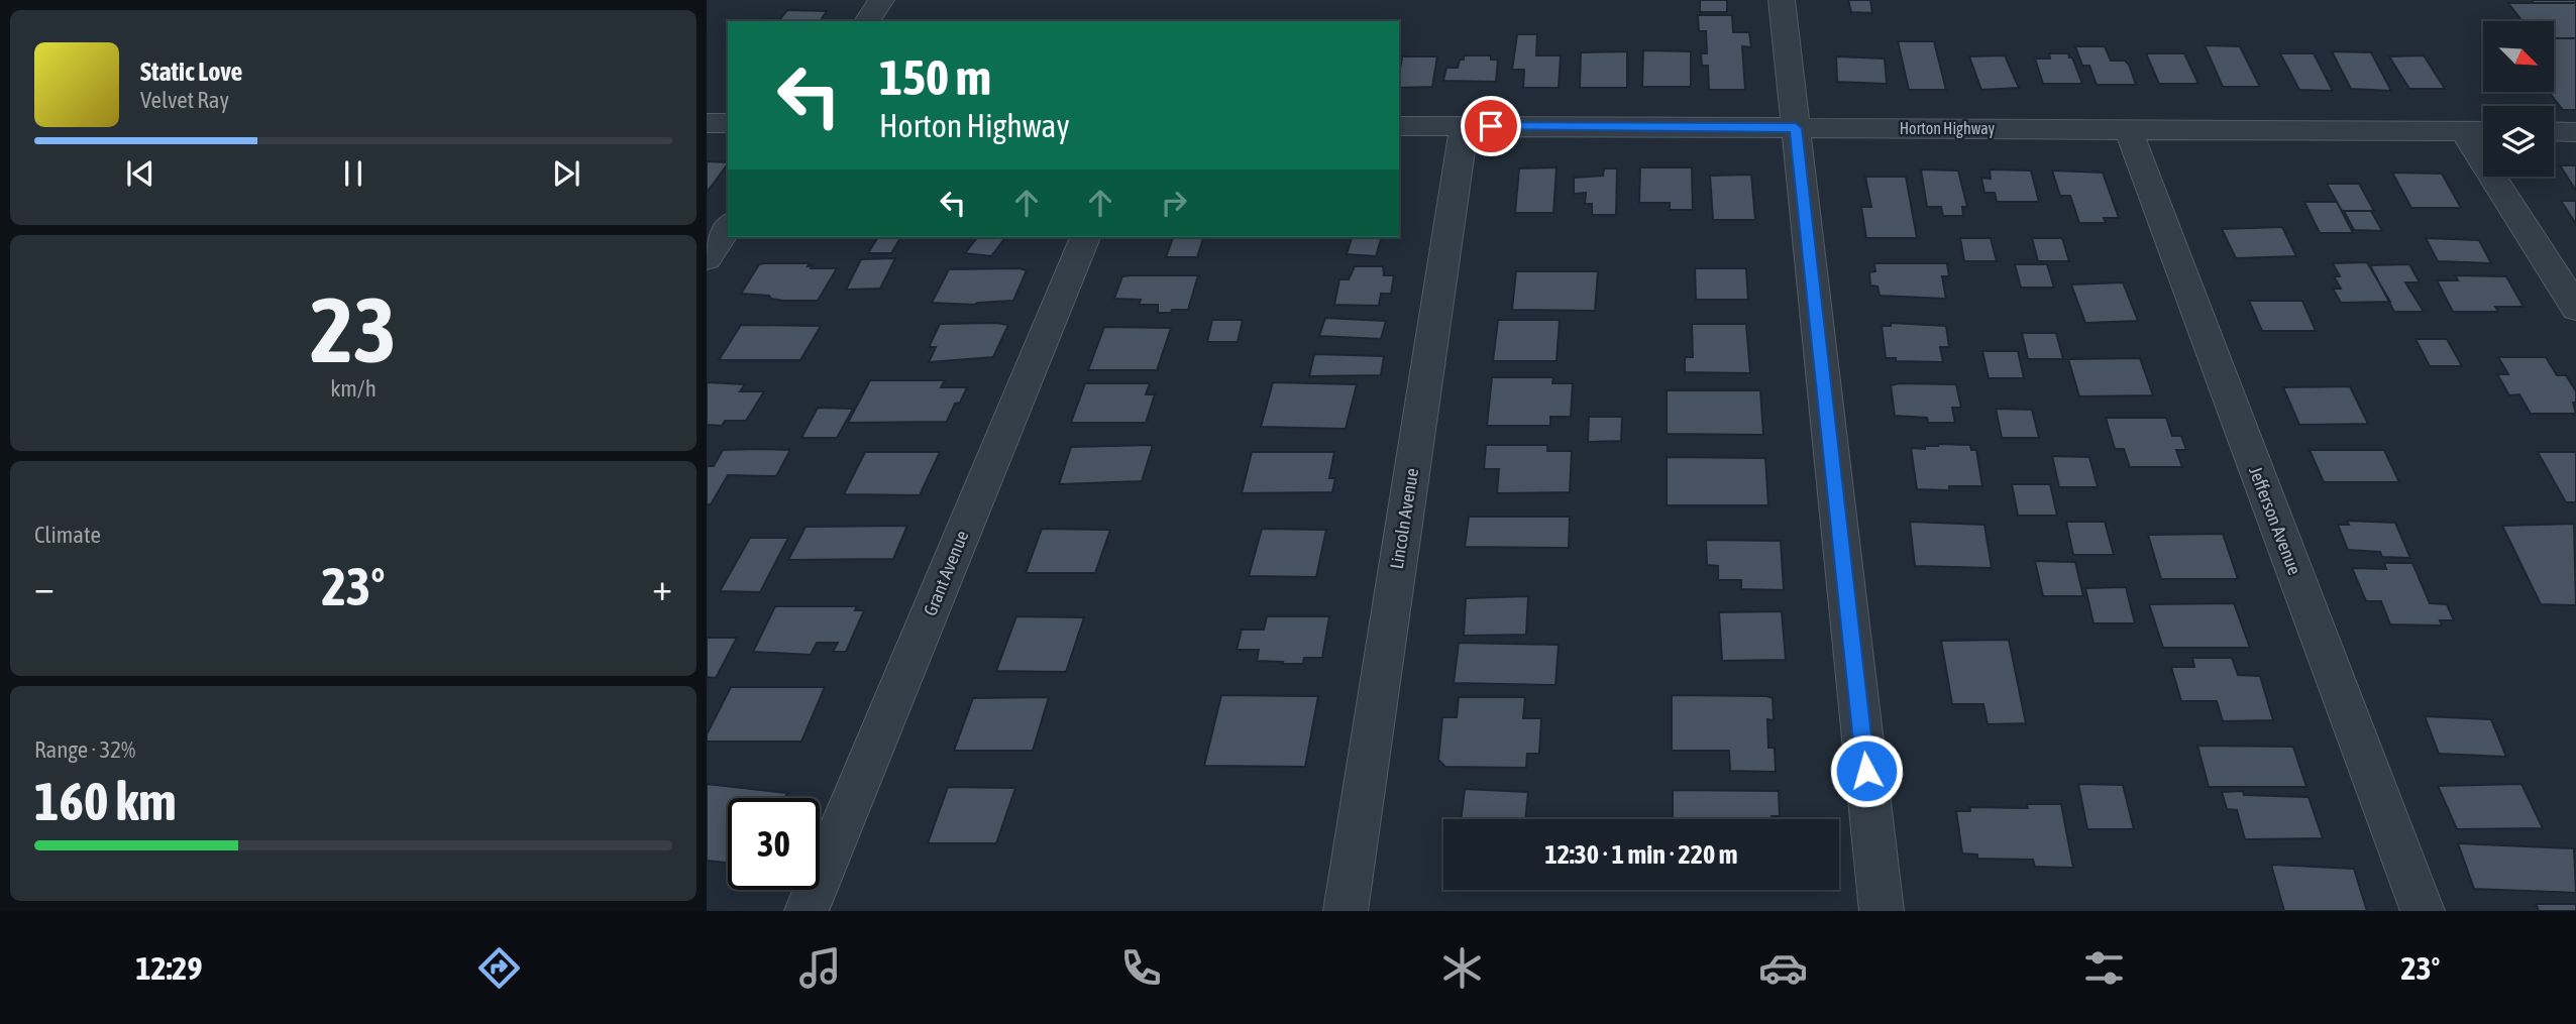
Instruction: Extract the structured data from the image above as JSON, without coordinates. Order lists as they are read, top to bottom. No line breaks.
{"streets":{"street":["Horton Highway","Lincoln Avenue","Jefferson Avenue","Grant Avenue"]},"crossings":[["Horton Highway","Lincoln Avenue"],["Horton Highway","Jefferson Avenue"]],"north":"bottom right","page":{"turn":["150 m","Horton Highway"],"song":["Static Love","Velvet Ray"],"tile":[["23","km/h"],"Climate",["Range · 32%","160 km"]],"heat":["−","23°","+"],"limit":"30","trip":"12:30 · 1 min · 220 m","tabs":["12:29","23°"]}}
